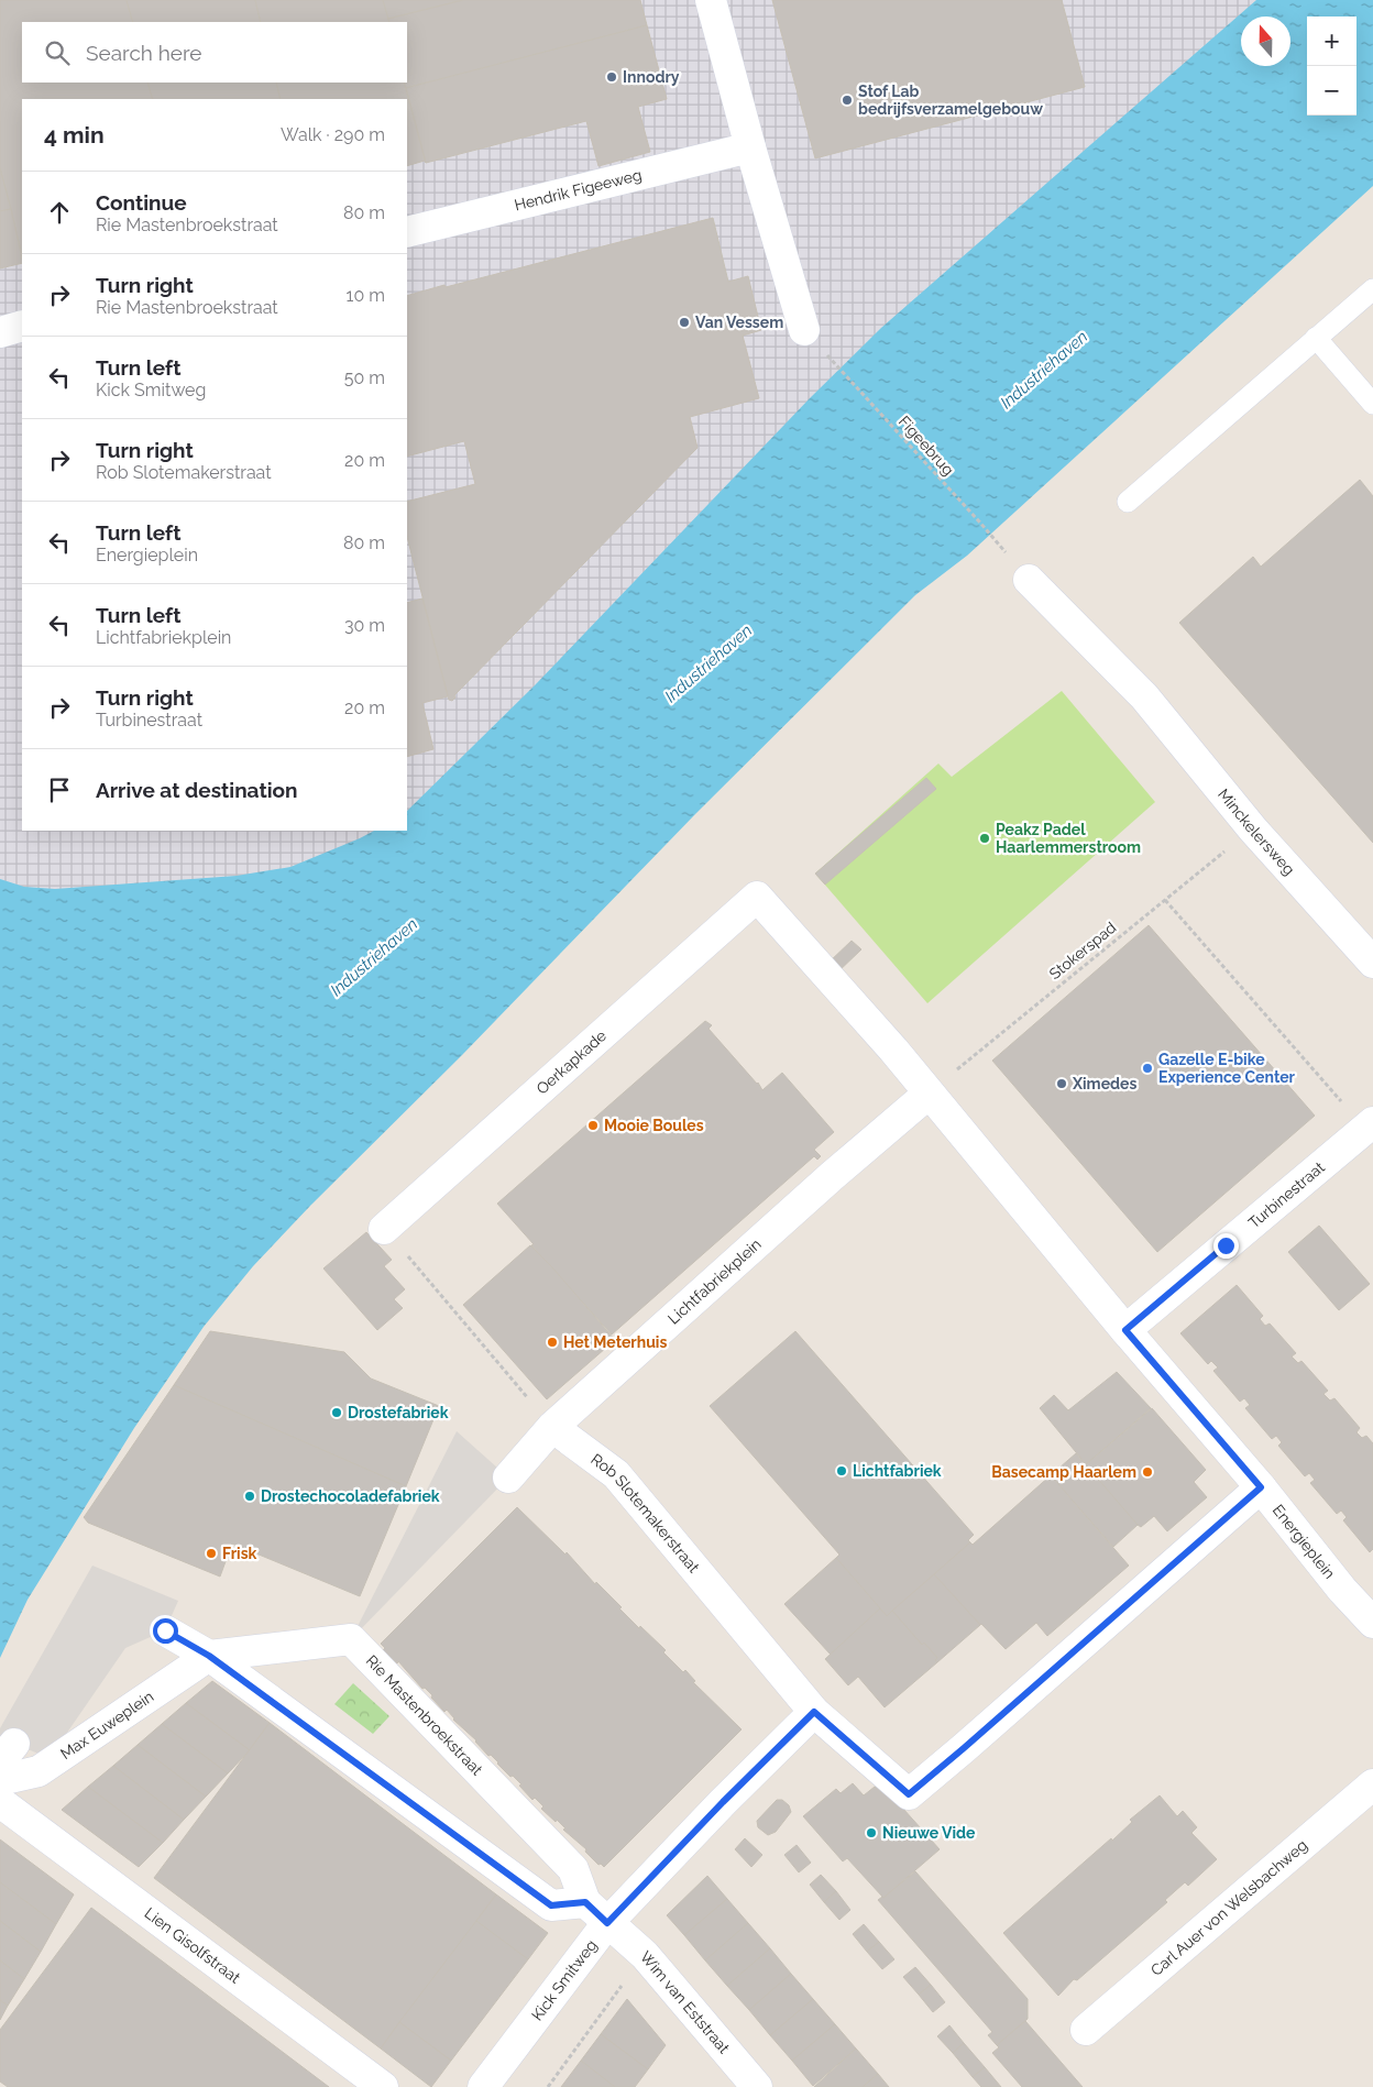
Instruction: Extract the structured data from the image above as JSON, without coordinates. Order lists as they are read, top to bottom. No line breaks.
{"streets":{"street":["Hendrik Figeeweg","Minckelersweg","Oerkapkade","Turbinestraat","Lichtfabriekplein","Rob Slotemakerstraat","Energieplein","Rie Mastenbroekstraat","Max Euweplein","Carl Auer von Welsbachweg","Lien Gisolfstraat","Kick Smitweg","Wim van Eststraat"],"path":["Figeebrug","Stokerspad"]},"crossings":[["Figeebrug","Minckelersweg"],["Minckelersweg","Stokerspad"],["Stokerspad","Oerkapkade"],["Stokerspad","Lichtfabriekplein"],["Oerkapkade","Lichtfabriekplein"],["Lichtfabriekplein","Rob Slotemakerstraat"],["Rob Slotemakerstraat","Energieplein"],["Rob Slotemakerstraat","Kick Smitweg"],["Rie Mastenbroekstraat","Max Euweplein"],["Rie Mastenbroekstraat","Kick Smitweg"],["Rie Mastenbroekstraat","Wim van Eststraat"],["Kick Smitweg","Wim van Eststraat"]],"water":["Industriehaven"],"places":["Innodry","Stof Lab bedrijfsverzamelgebouw","Van Vessem","Peakz Padel Haarlemmerstroom","Gazelle E-bike Experience Center","Ximedes","Mooie Boules","Het Meterhuis","Drostefabriek","Lichtfabriek","Basecamp Haarlem","Drostechocoladefabriek","Frisk","Nieuwe Vide"],"north":"top","page":{"map_buttons":["+","−"],"search":"Search here","heading":["4 min","Walk · 290 m"],"list":[["Continue","Rie Mastenbroekstraat","80 m"],["Turn right","Rie Mastenbroekstraat","10 m"],["Turn left","Kick Smitweg","50 m"],["Turn right","Rob Slotemakerstraat","20 m"],["Turn left","Energieplein","80 m"],["Turn left","Lichtfabriekplein","30 m"],["Turn right","Turbinestraat","20 m"],"Arrive at destination"]}}
